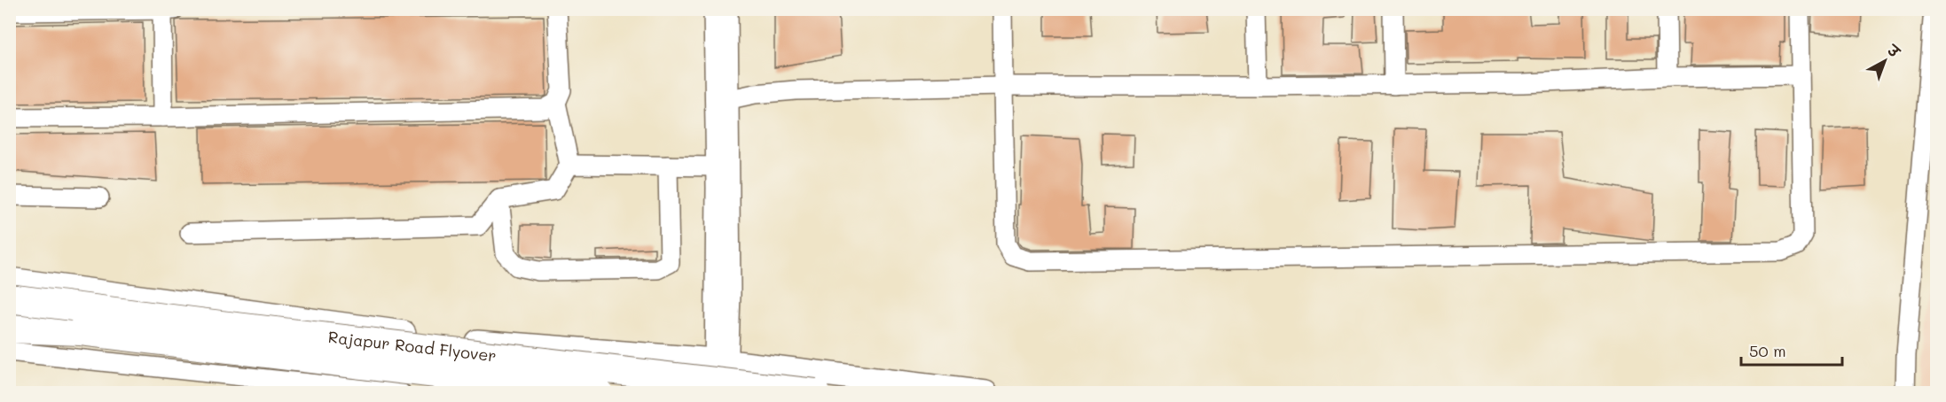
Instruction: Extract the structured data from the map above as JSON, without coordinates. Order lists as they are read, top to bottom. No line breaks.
{"streets":{"highway":["Rajapur Road Flyover"]},"scale_bar":"50 m","north":"top right"}
